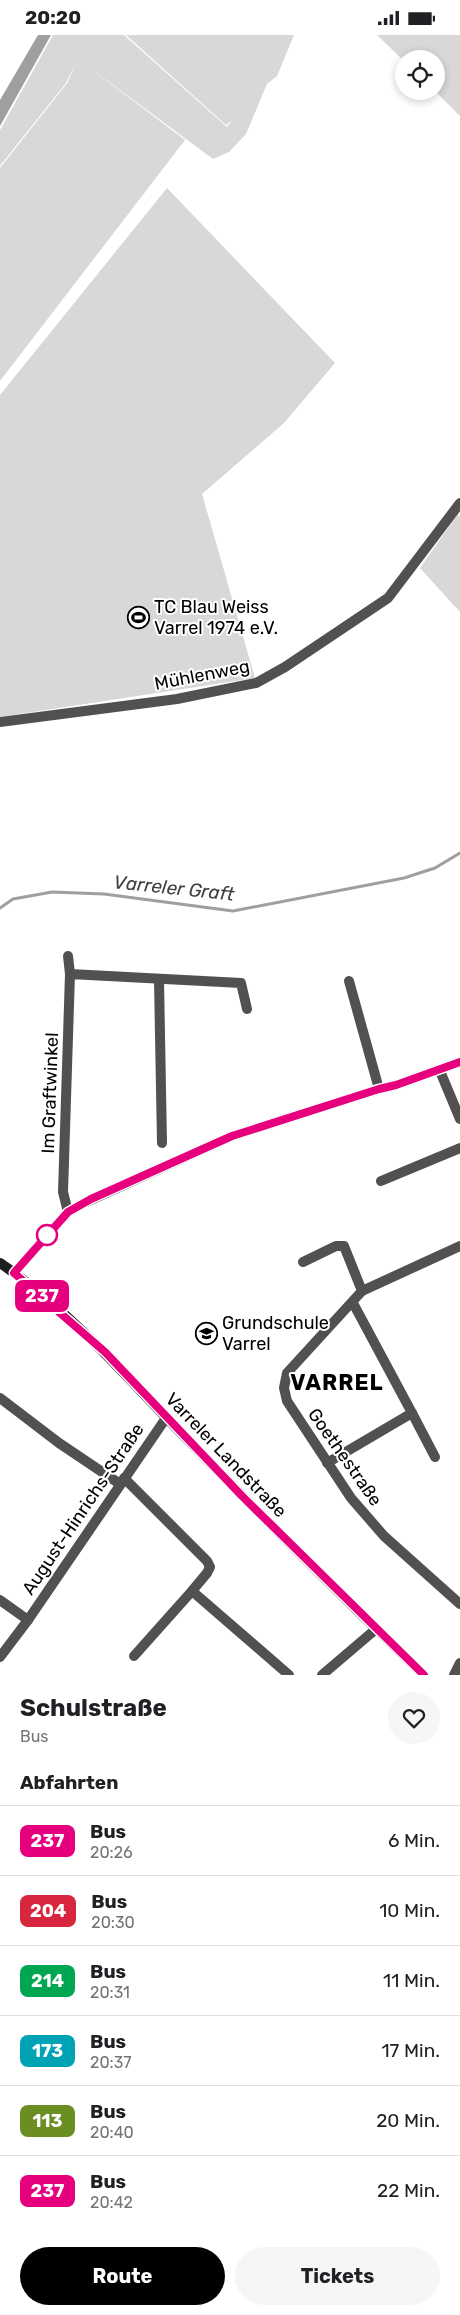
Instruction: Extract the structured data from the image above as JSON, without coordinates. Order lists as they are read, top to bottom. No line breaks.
{"streets":{"main road":["Varreler Landstraße"],"street":["Mühlenweg","Im Graftwinkel","Goethestraße","August-Hinrichs-Straße"]},"crossings":[["Varreler Landstraße","August-Hinrichs-Straße"]],"districts":["VARREL"],"water":["Varreler Graft"],"places":{"sports":["TC Blau Weiss Varrel 1974 e.V."],"school or university":["Grundschule Varrel"]},"lines":["bus line 237"],"page":{"status":"20:20","on_map":"237","heading":[["Schulstraße","Bus"],"Abfahrten"],"list":[{"mark":"237","name":"Bus","note":"20:26","value":"6 Min."},{"mark":"204","name":"Bus","note":"20:30","value":"10 Min."},{"mark":"214","name":"Bus","note":"20:31","value":"11 Min."},{"mark":"173","name":"Bus","note":"20:37","value":"17 Min."},{"mark":"113","name":"Bus","note":"20:40","value":"20 Min."},{"mark":"237","name":"Bus","note":"20:42","value":"22 Min."}],"buttons":["Route","Tickets"]}}
